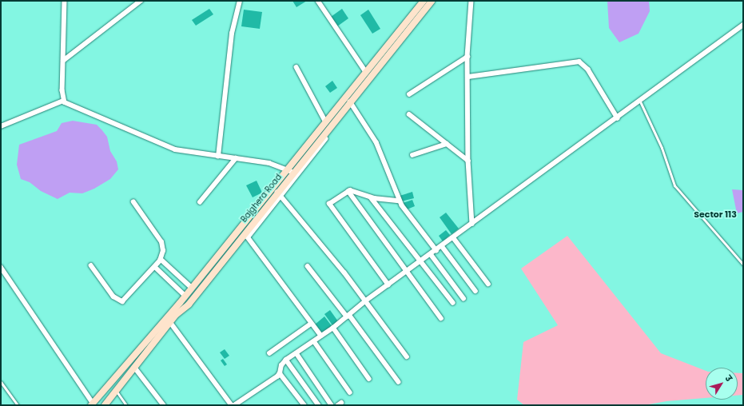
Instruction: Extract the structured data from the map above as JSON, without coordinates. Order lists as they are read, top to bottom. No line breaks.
{"streets":{"main road":["Bajghera Road"]},"districts":["Sector 113"],"north":"top right"}
